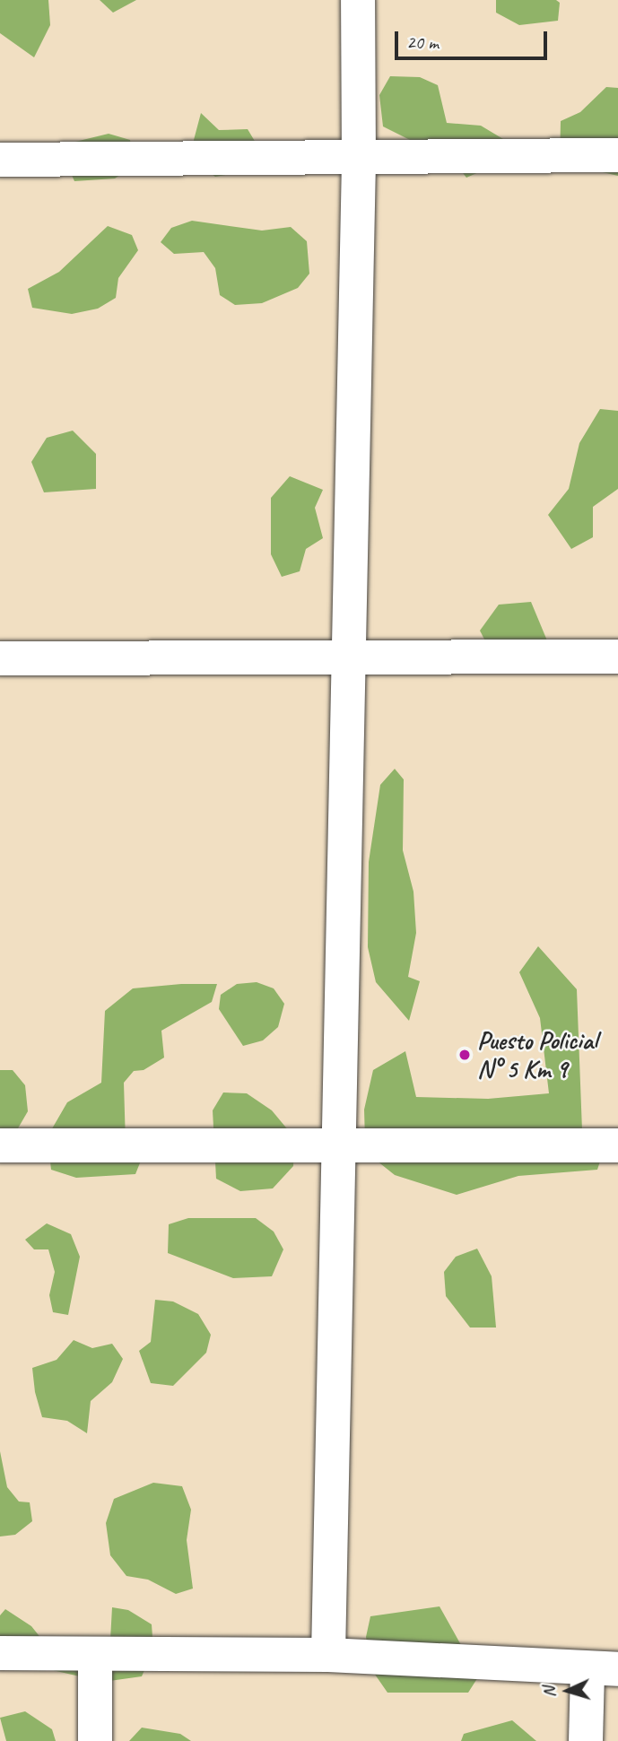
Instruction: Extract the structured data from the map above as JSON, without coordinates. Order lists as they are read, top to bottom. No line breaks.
{"places":["Puesto Policial N° 5 Km 9"],"scale_bar":"20 m","north":"left"}
